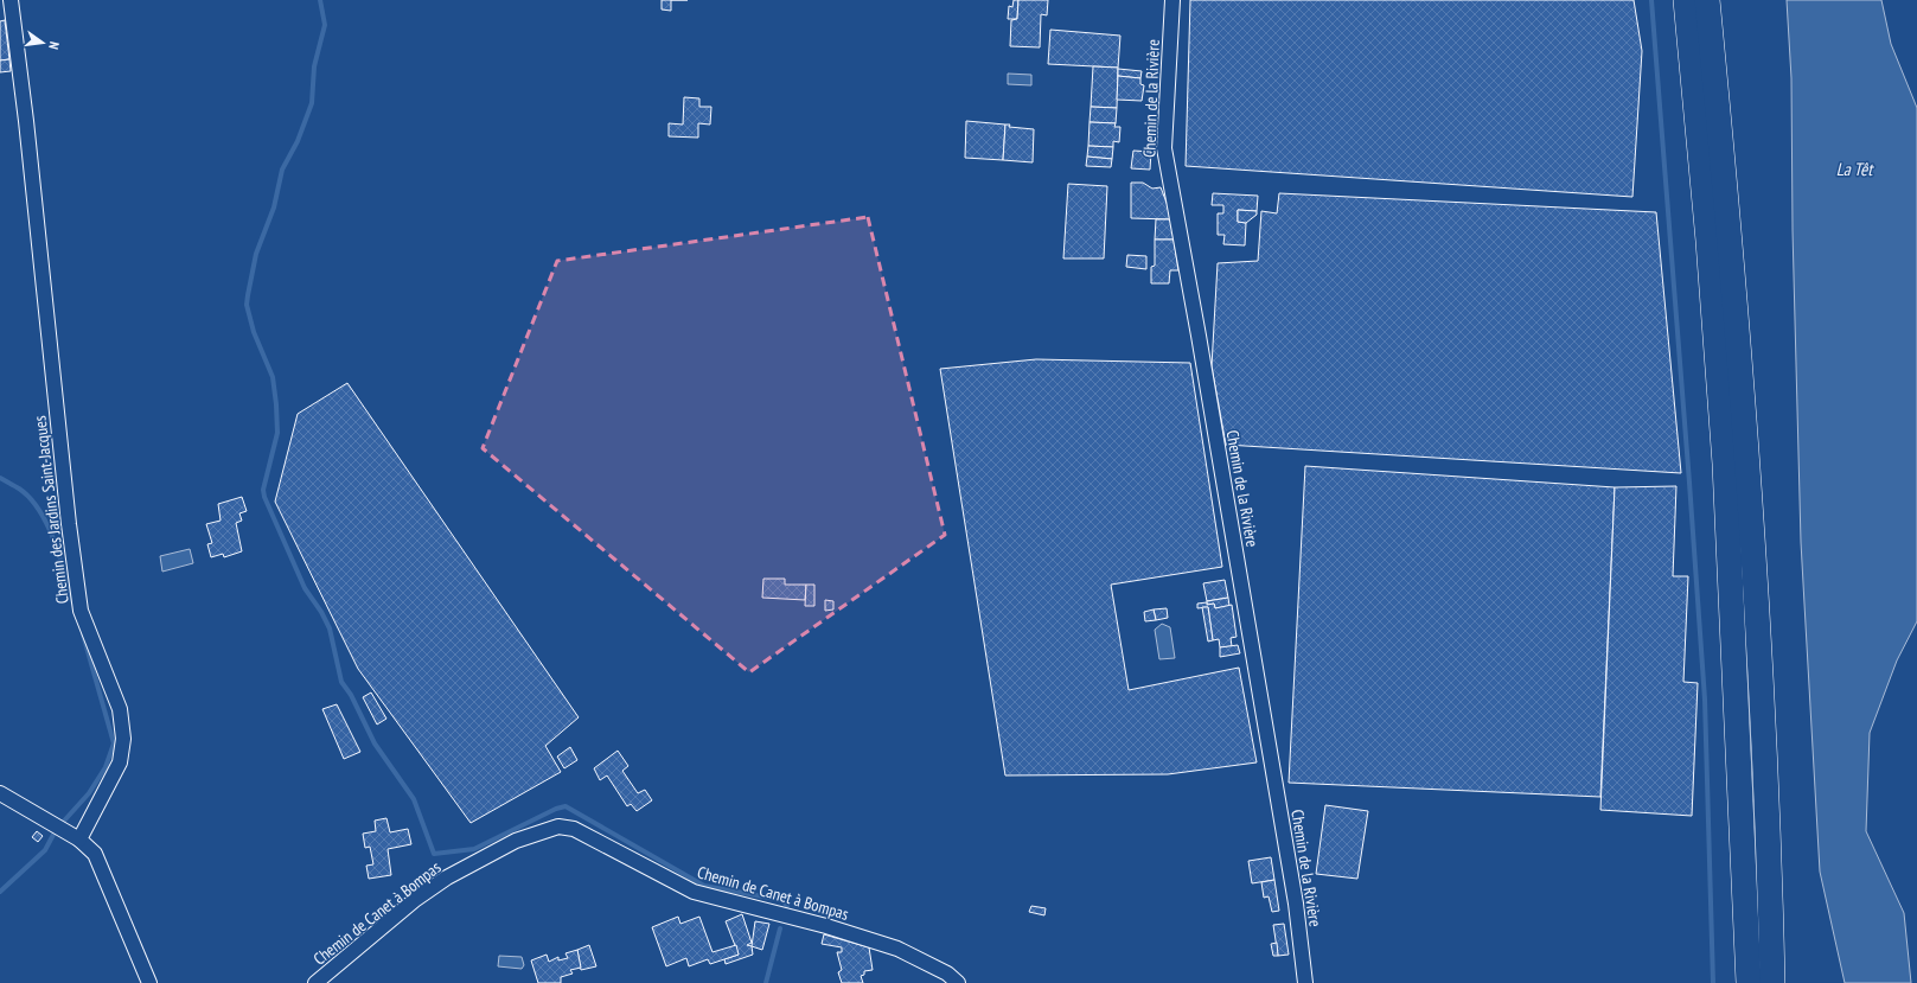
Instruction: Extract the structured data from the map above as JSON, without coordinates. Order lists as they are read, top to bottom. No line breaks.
{"streets":{"street":["Chemin de la Rivière","Chemin des Jardins Saint-Jacques","Chemin de Canet à Bompas"]},"water":["La Têt"],"north":"right"}
